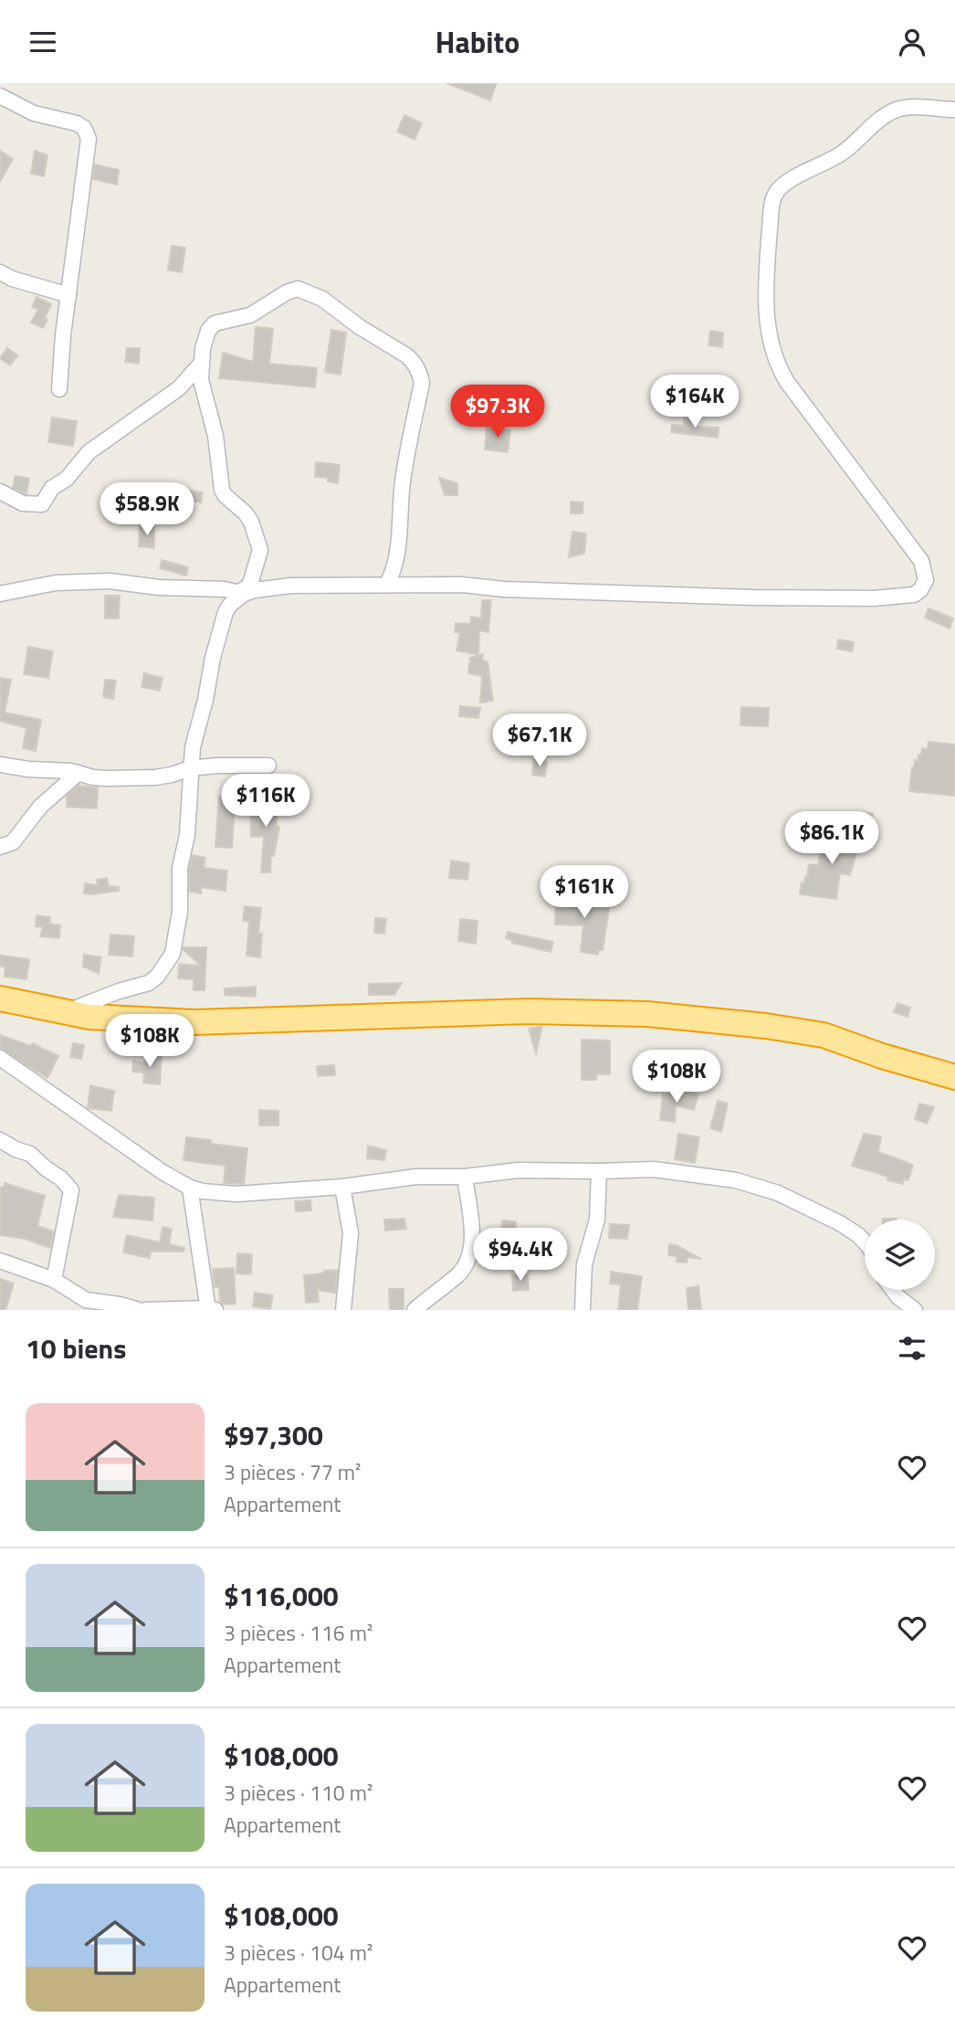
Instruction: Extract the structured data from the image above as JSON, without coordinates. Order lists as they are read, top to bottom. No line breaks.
{"page":{"header":"Habito","price":["$164K","$97.3K","$58.9K","$67.1K","$116K","$86.1K","$161K","$108K","$108K","$94.4K"],"heading":"10 biens","list":[{"name":"$97,300","note":"3 pièces · 77 m² · Appartement"},{"name":"$116,000","note":"3 pièces · 116 m² · Appartement"},{"name":"$108,000","note":"3 pièces · 110 m² · Appartement"},{"name":"$108,000","note":"3 pièces · 104 m² · Appartement"}]}}
